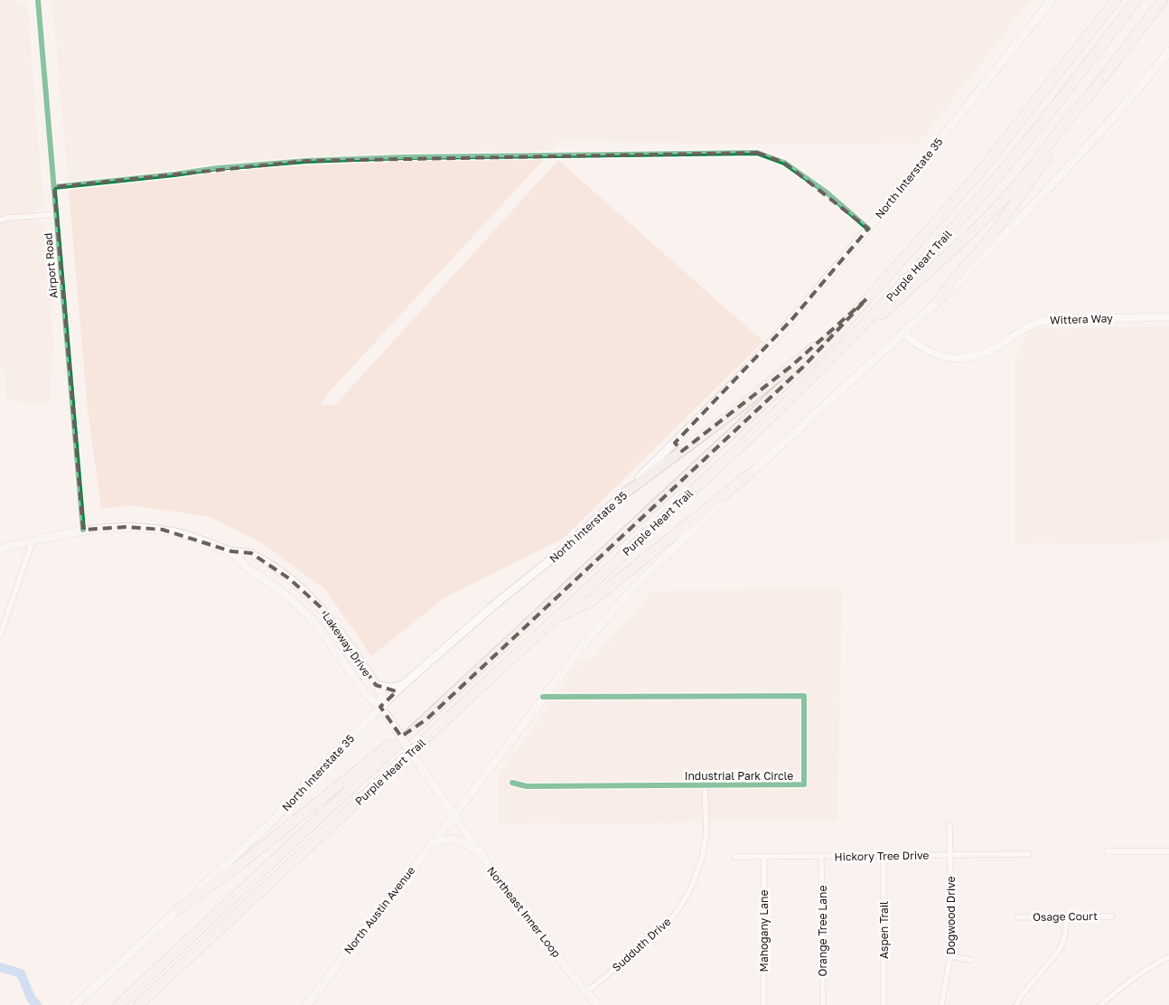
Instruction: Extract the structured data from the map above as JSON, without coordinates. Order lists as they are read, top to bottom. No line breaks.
{"streets":{"highway":["Purple Heart Trail"],"main road":["North Interstate 35","Lakeway Drive","North Austin Avenue","Northeast Inner Loop"],"street":["Airport Road","Wittera Way","Industrial Park Circle","Hickory Tree Drive","Dogwood Drive","Osage Court","Aspen Trail","Mahogany Lane","Orange Tree Lane","Sudduth Drive"]},"crossings":[["North Interstate 35","Lakeway Drive"],["Airport Road","Lakeway Drive"],["Lakeway Drive","North Austin Avenue"],["Lakeway Drive","Northeast Inner Loop"],["Industrial Park Circle","Sudduth Drive"],["Hickory Tree Drive","Dogwood Drive"],["Hickory Tree Drive","Aspen Trail"],["Hickory Tree Drive","Mahogany Lane"],["Hickory Tree Drive","Orange Tree Lane"],["North Austin Avenue","Northeast Inner Loop"],["Northeast Inner Loop","Sudduth Drive"]]}
